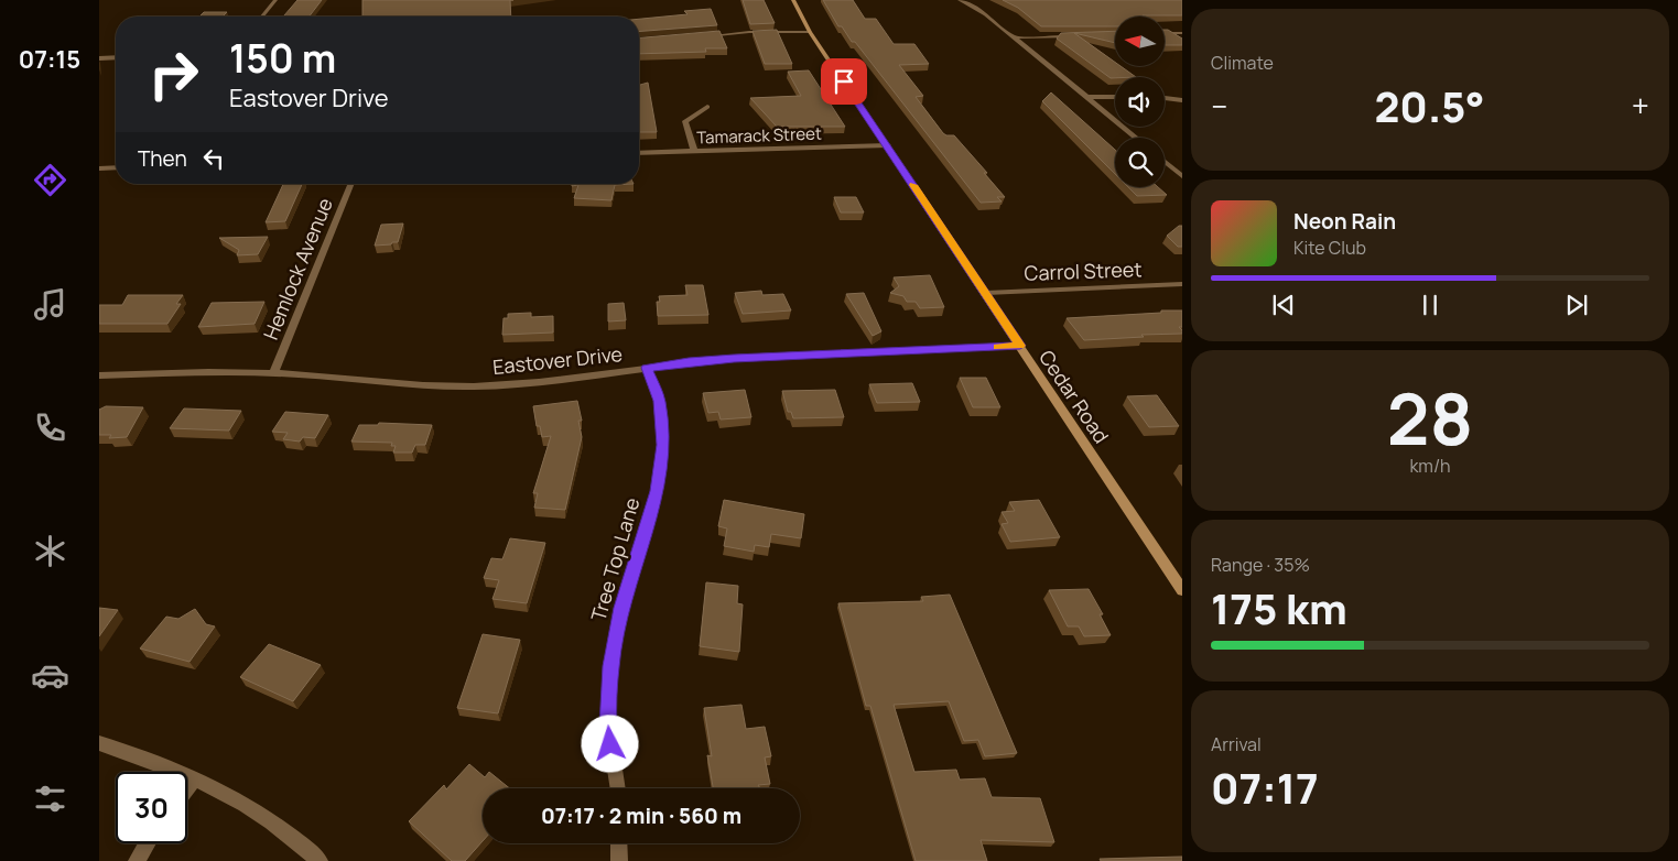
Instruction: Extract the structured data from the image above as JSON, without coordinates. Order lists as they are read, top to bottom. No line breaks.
{"streets":{"street":["Tamarack Street","Hemlock Avenue","Carrol Street","Eastover Drive","Cedar Road","Tree Top Lane"]},"crossings":[["Tamarack Street","Cedar Road"],["Hemlock Avenue","Eastover Drive"],["Carrol Street","Cedar Road"],["Eastover Drive","Cedar Road"],["Eastover Drive","Tree Top Lane"]],"north":"left","page":{"tabs":"07:15","tile":["Climate",["28","km/h"],["Range · 35%","175 km"],["Arrival","07:17"]],"turn":["150 m","Eastover Drive"],"heat":["−","20.5°","+"],"then":"Then","song":["Neon Rain","Kite Club"],"limit":"30","trip":"07:17 · 2 min · 560 m"}}
